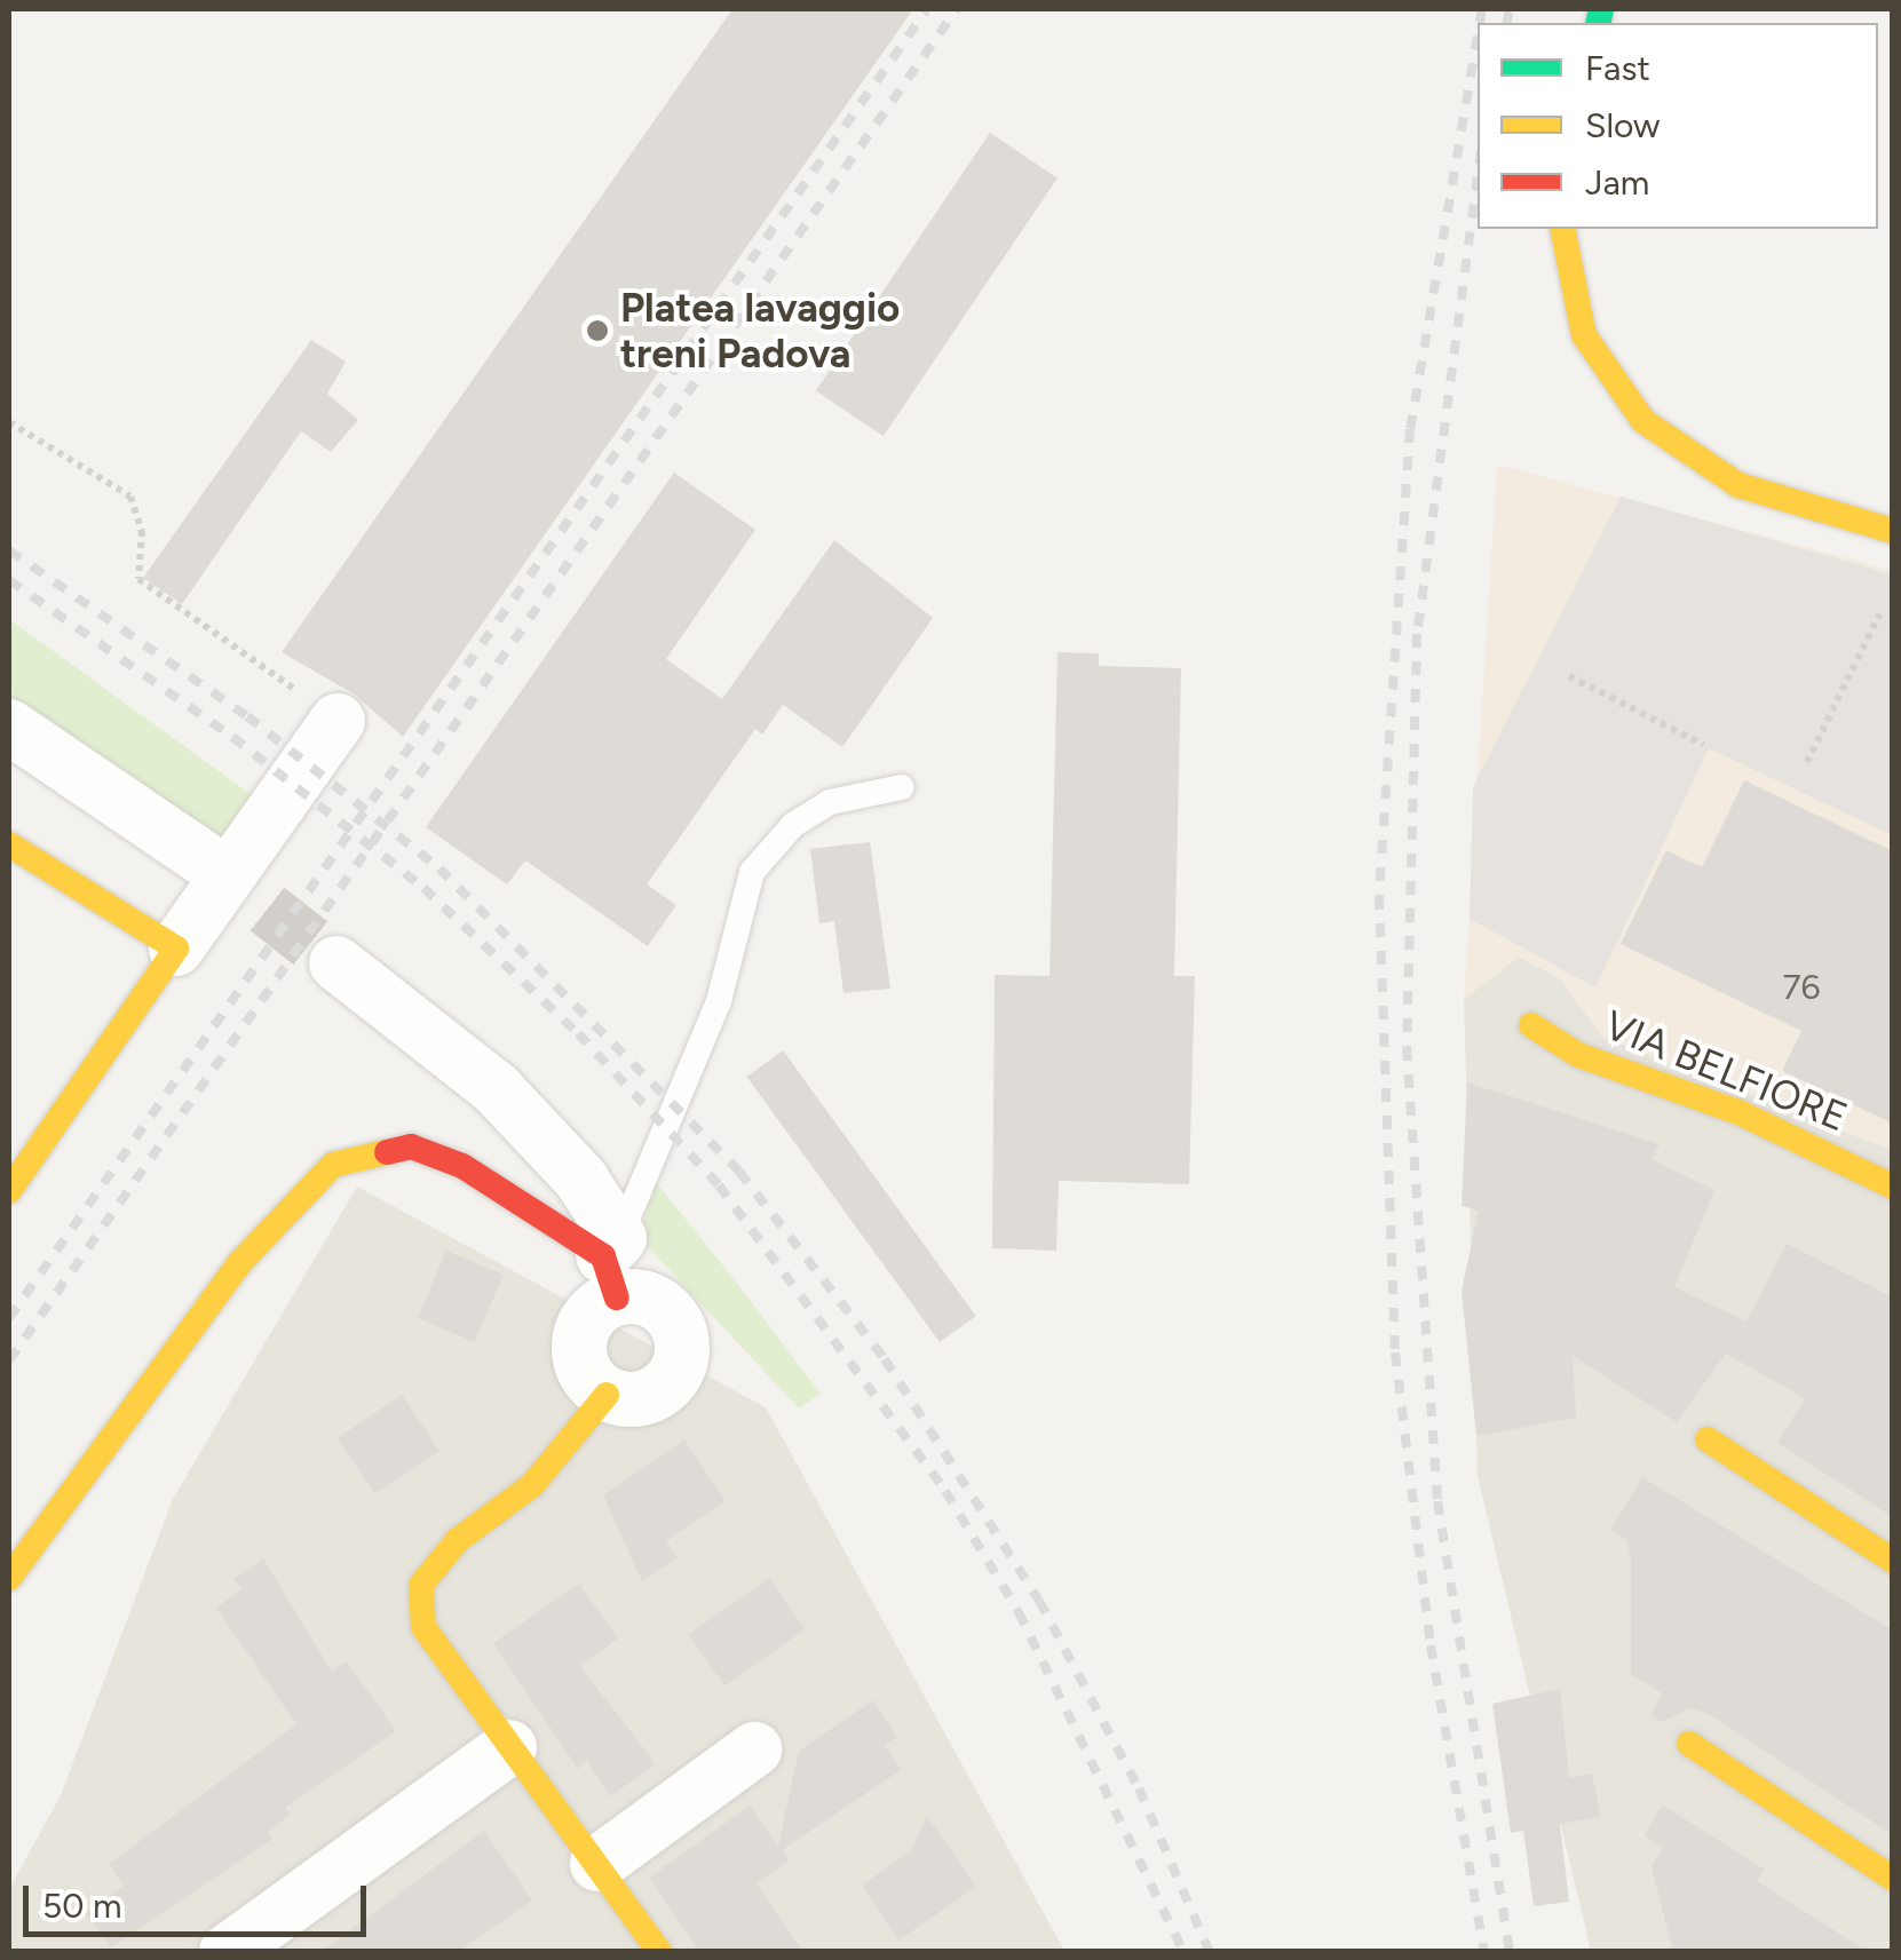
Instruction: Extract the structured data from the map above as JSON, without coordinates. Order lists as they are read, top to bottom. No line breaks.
{"streets":{"street":["VIA BELFIORE"]},"places":["Platea lavaggio treni Padova"],"house_numbers":["76"],"legend":["Fast","Slow","Jam"],"scale_bar":"50 m"}
